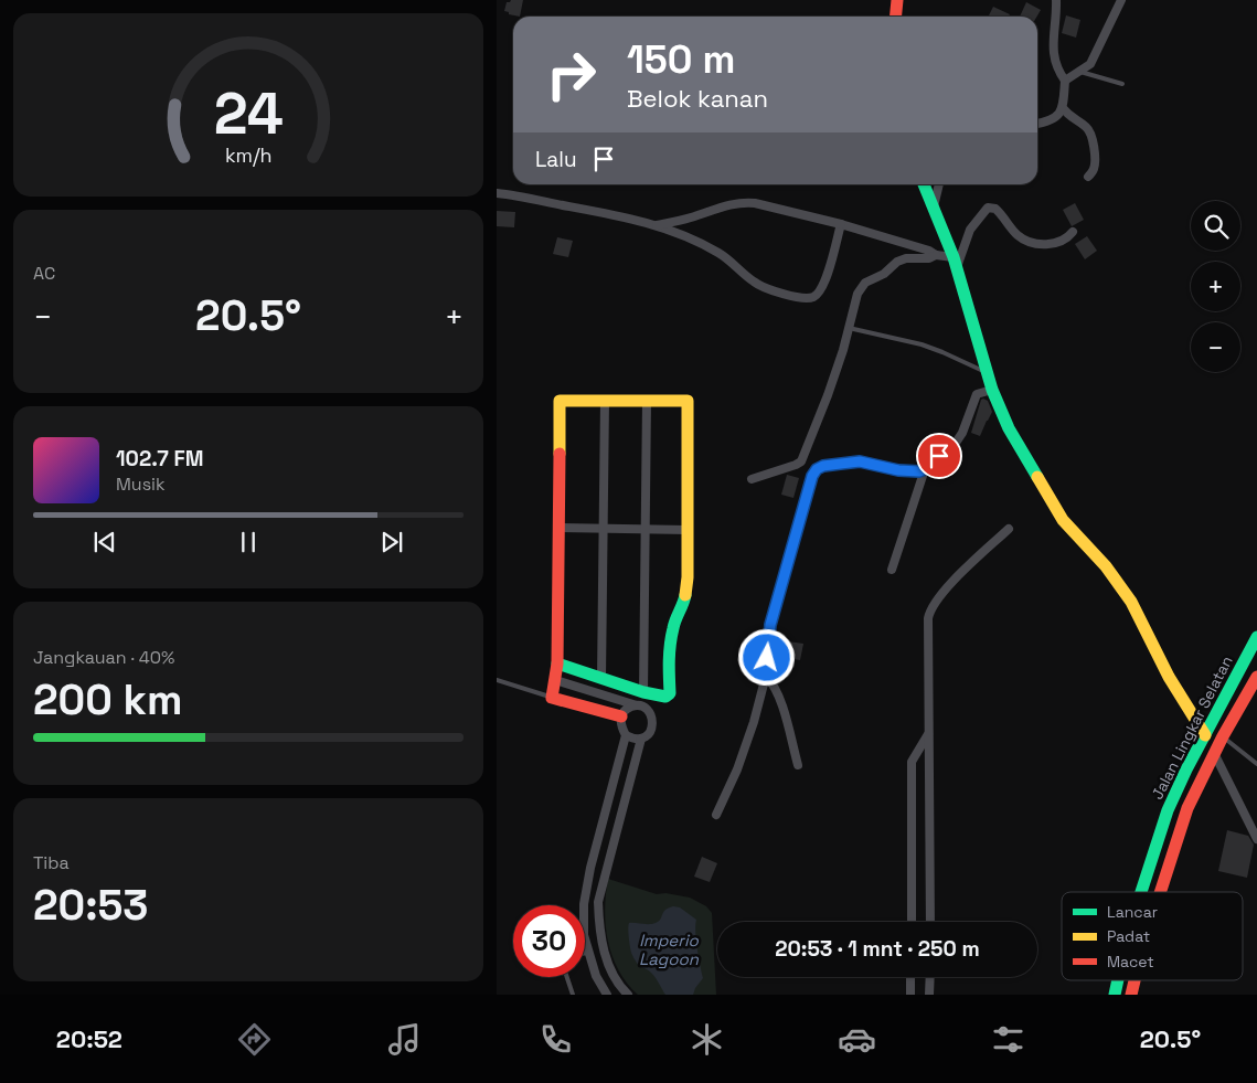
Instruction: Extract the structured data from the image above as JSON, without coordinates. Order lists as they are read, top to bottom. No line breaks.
{"streets":{"main road":["Jalan Lingkar Selatan"]},"water":["Imperio Lagoon"],"legend":["Lancar","Padat","Macet"],"page":{"turn":["150 m","Belok kanan"],"then":"Lalu","map_buttons":["+","−"],"tile":["AC",["Jangkauan · 40%","200 km"],["Tiba","20:53"]],"heat":["−","20.5°","+"],"song":["102.7 FM","Musik"],"limit":"30","trip":"20:53 · 1 mnt · 250 m","tabs":["20:52","20.5°"],"gauge":["24","km/h"]}}
